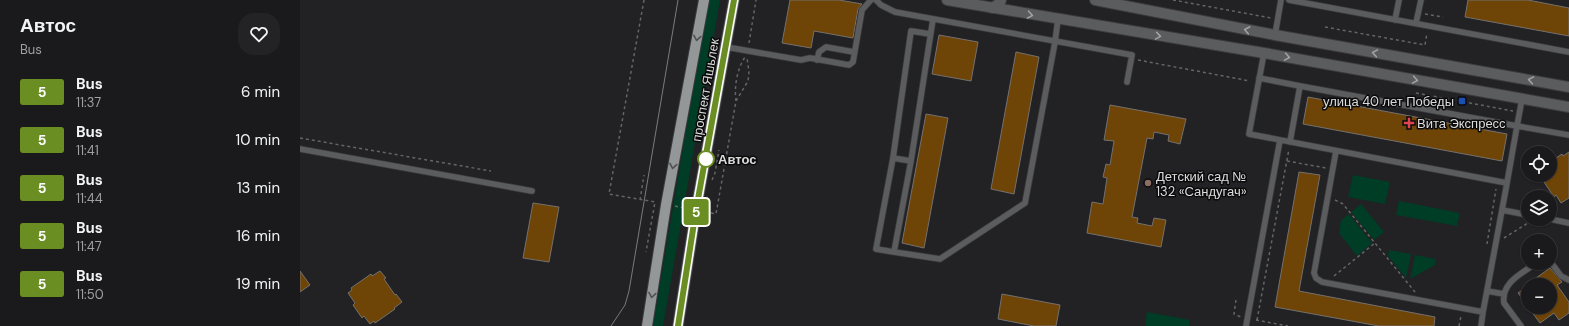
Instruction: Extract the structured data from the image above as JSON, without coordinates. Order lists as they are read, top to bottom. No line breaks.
{"streets":{"main road":["проспект Яшьлек"]},"places":{"transit":["улица 40 лет Победы"],"health":["Вита Экспресс"],"other":["Автос","Детский сад № 132 «Сандугач»"]},"lines":["bus line 5"],"page":{"heading":["Автос","Bus"],"on_map":"5","list":[{"mark":"5","name":"Bus","note":"11:37","value":"6 min"},{"mark":"5","name":"Bus","note":"11:41","value":"10 min"},{"mark":"5","name":"Bus","note":"11:44","value":"13 min"},{"mark":"5","name":"Bus","note":"11:47","value":"16 min"},{"mark":"5","name":"Bus","note":"11:50","value":"19 min"}],"map_buttons":["+","−"]}}
